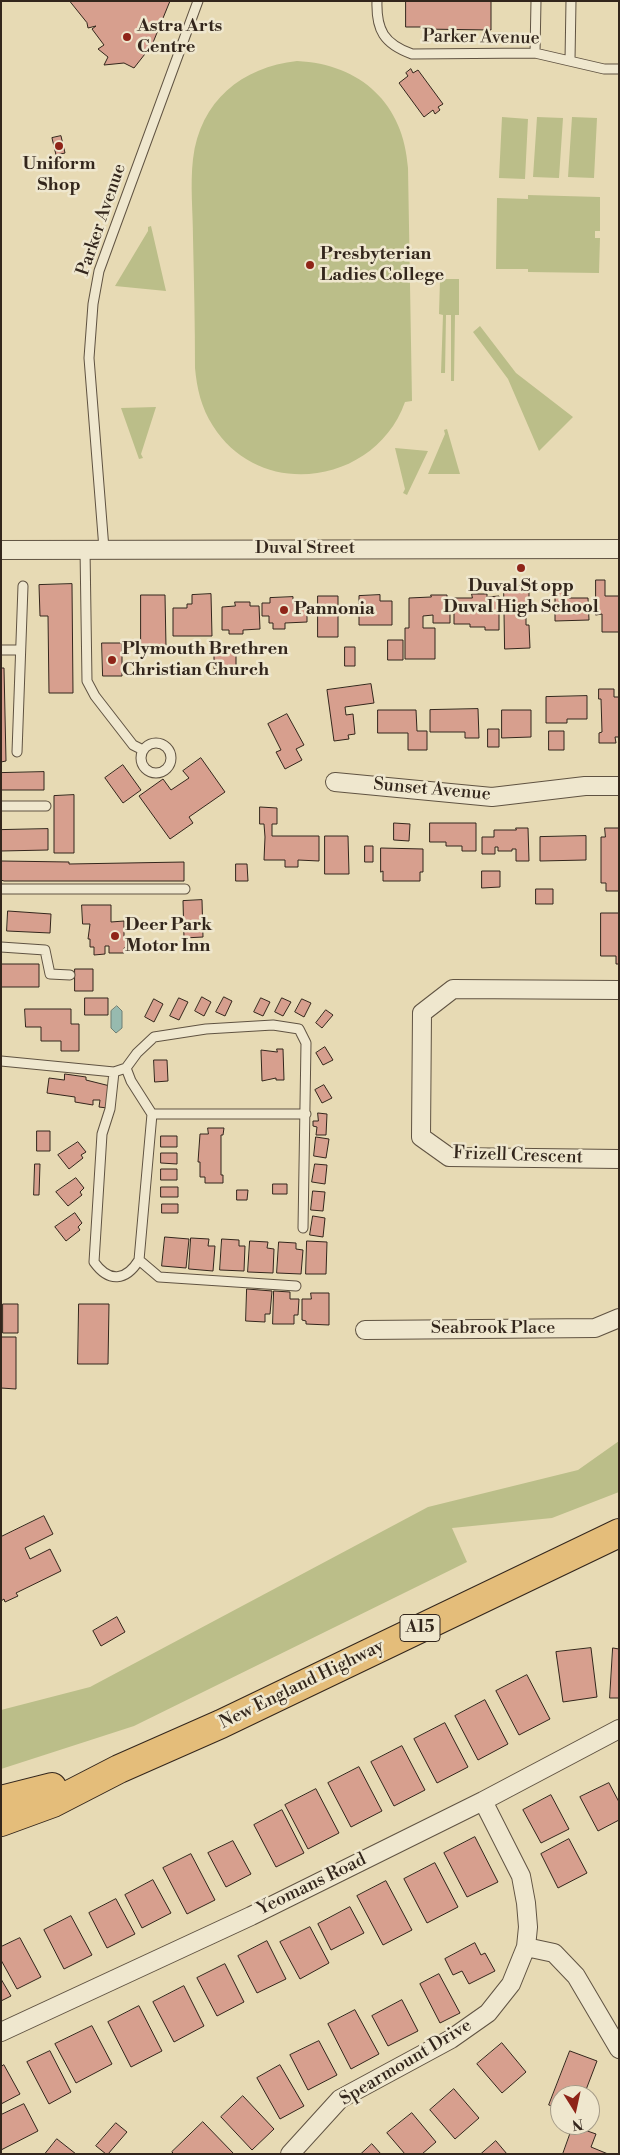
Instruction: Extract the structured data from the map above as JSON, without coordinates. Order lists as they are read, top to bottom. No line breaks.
{"streets":{"highway":["A15","New England Highway"],"street":["Duval Street","Sunset Avenue","Frizell Crescent","Seabrook Place","Yeomans Road","Spearmount Drive"],"lane":["Parker Avenue"]},"crossings":[["Parker Avenue","Duval Street"],["Yeomans Road","Spearmount Drive"]],"places":["Astra Arts Centre","Uniform Shop","Presbyterian Ladies College","Duval St opp Duval High School","Pannonia","Plymouth Brethren Christian Church","Deer Park Motor Inn"],"north":"bottom"}
